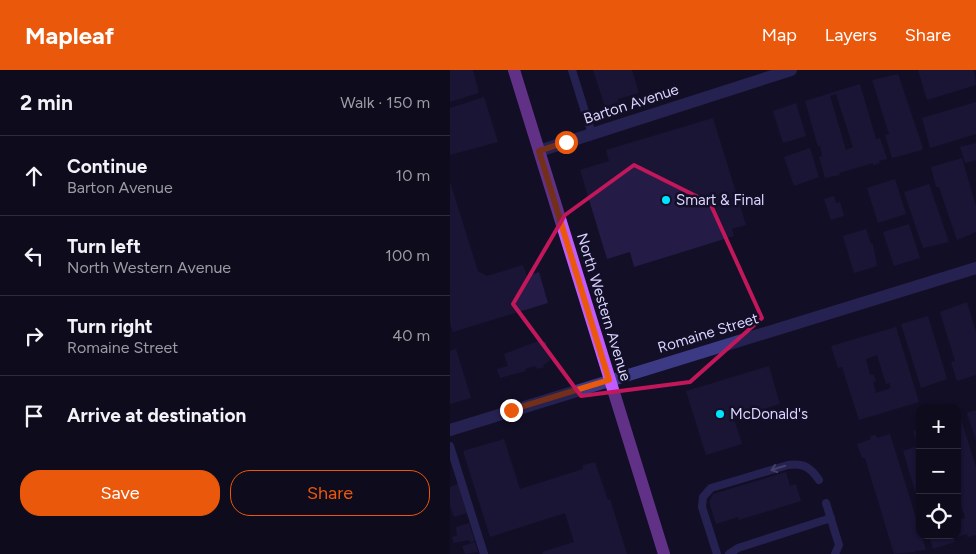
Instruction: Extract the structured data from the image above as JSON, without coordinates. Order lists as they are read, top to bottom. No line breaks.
{"streets":{"main road":["North Western Avenue"],"street":["Barton Avenue","Romaine Street"]},"crossings":[["Barton Avenue","North Western Avenue"],["North Western Avenue","Romaine Street"]],"places":["Smart & Final","McDonald's"],"page":{"header":"Mapleaf","nav":["Map","Layers","Share"],"heading":["2 min","Walk · 150 m"],"list":[["Continue","Barton Avenue","10 m"],["Turn left","North Western Avenue","100 m"],["Turn right","Romaine Street","40 m"],"Arrive at destination"],"map_buttons":["+","−"],"buttons":["Save","Share"]}}
